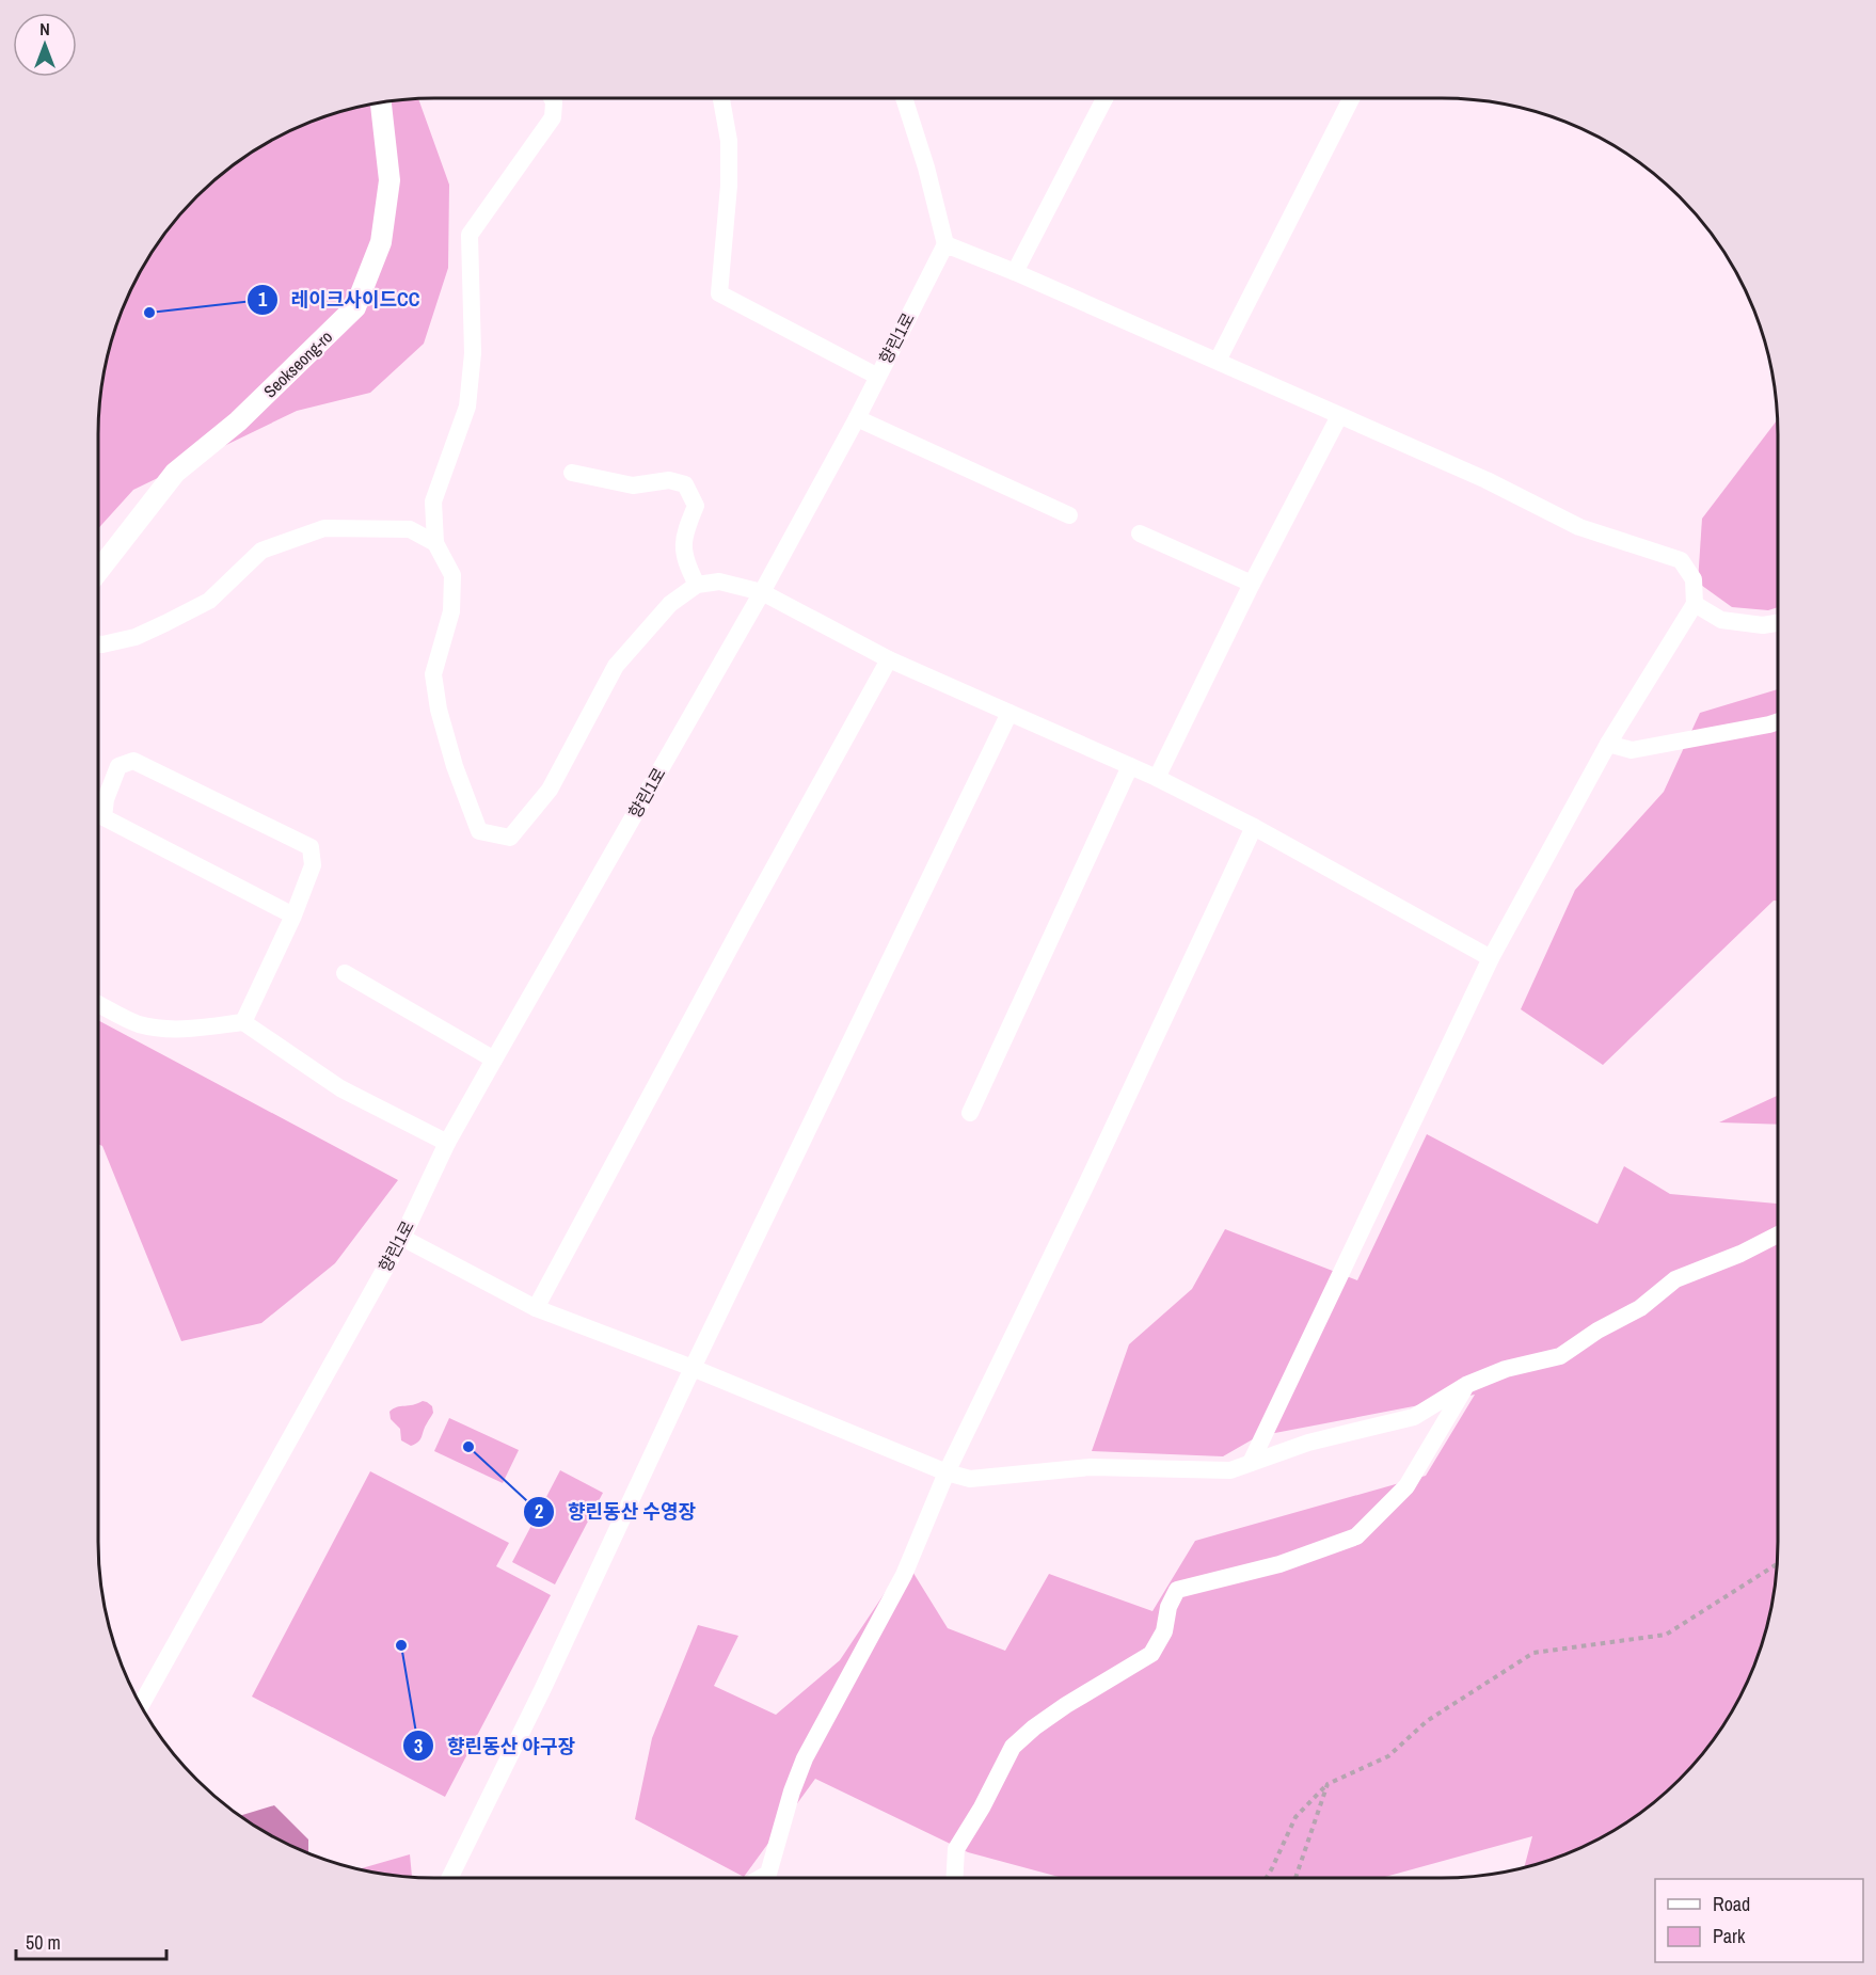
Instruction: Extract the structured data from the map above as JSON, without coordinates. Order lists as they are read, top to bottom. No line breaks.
{"streets":{"street":["향린1로","Seokseong-ro"]},"places":["레이크사이드CC","향린동산 수영장","향린동산 야구장"],"legend":["Road","Park"],"scale_bar":"50 m","north":"top"}
